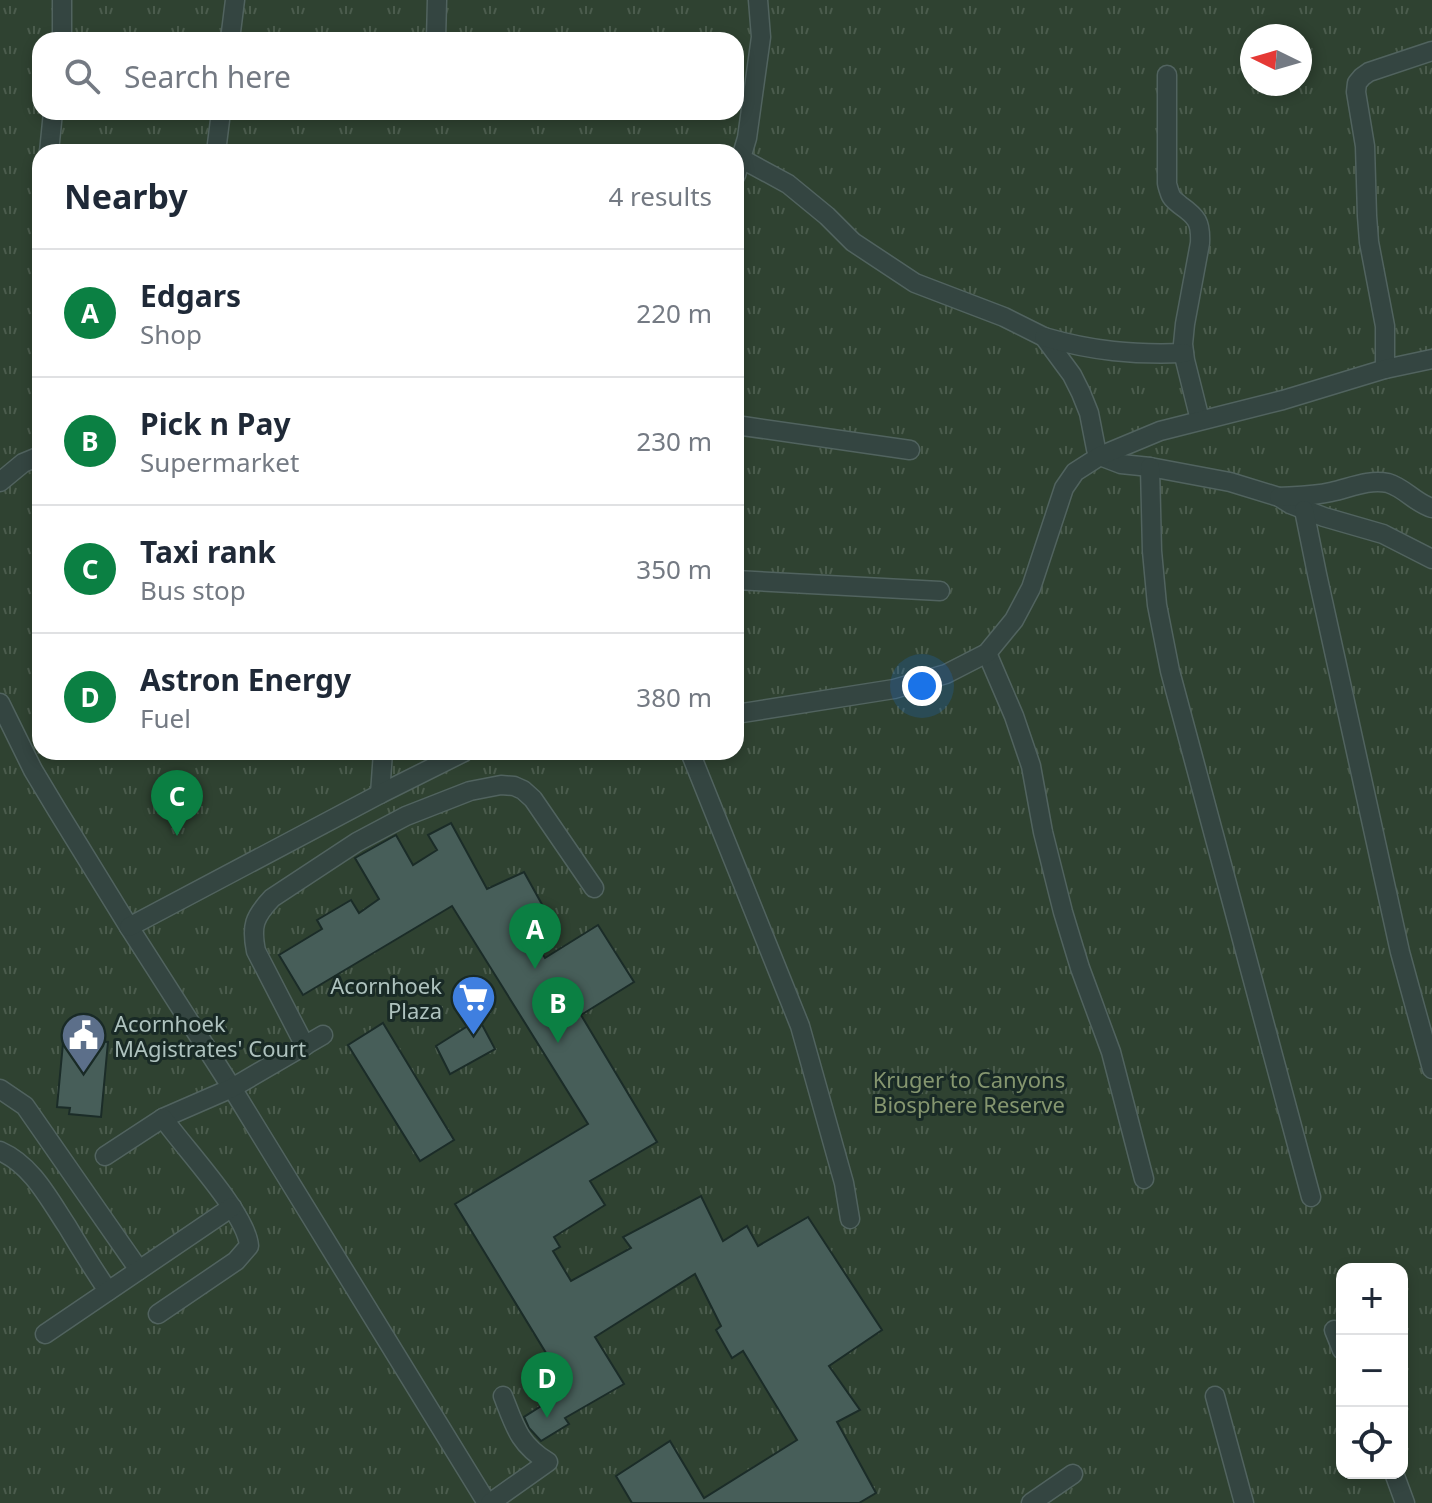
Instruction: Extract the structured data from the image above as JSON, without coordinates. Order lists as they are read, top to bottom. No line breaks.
{"parks":["Kruger to Canyons Biosphere Reserve"],"places":{"supermarket":["Acornhoek Plaza"],"public building":["Acornhoek MAgistrates' Court"]},"north":"left","page":{"search":"Search here","heading":["Nearby","4 results"],"list":[{"mark":"A","name":"Edgars","note":"Shop","value":"220 m"},{"mark":"B","name":"Pick n Pay","note":"Supermarket","value":"230 m"},{"mark":"C","name":"Taxi rank","note":"Bus stop","value":"350 m"},{"mark":"D","name":"Astron Energy","note":"Fuel","value":"380 m"}],"pins":["C","A","B","D"],"map_buttons":["+","−"]}}
